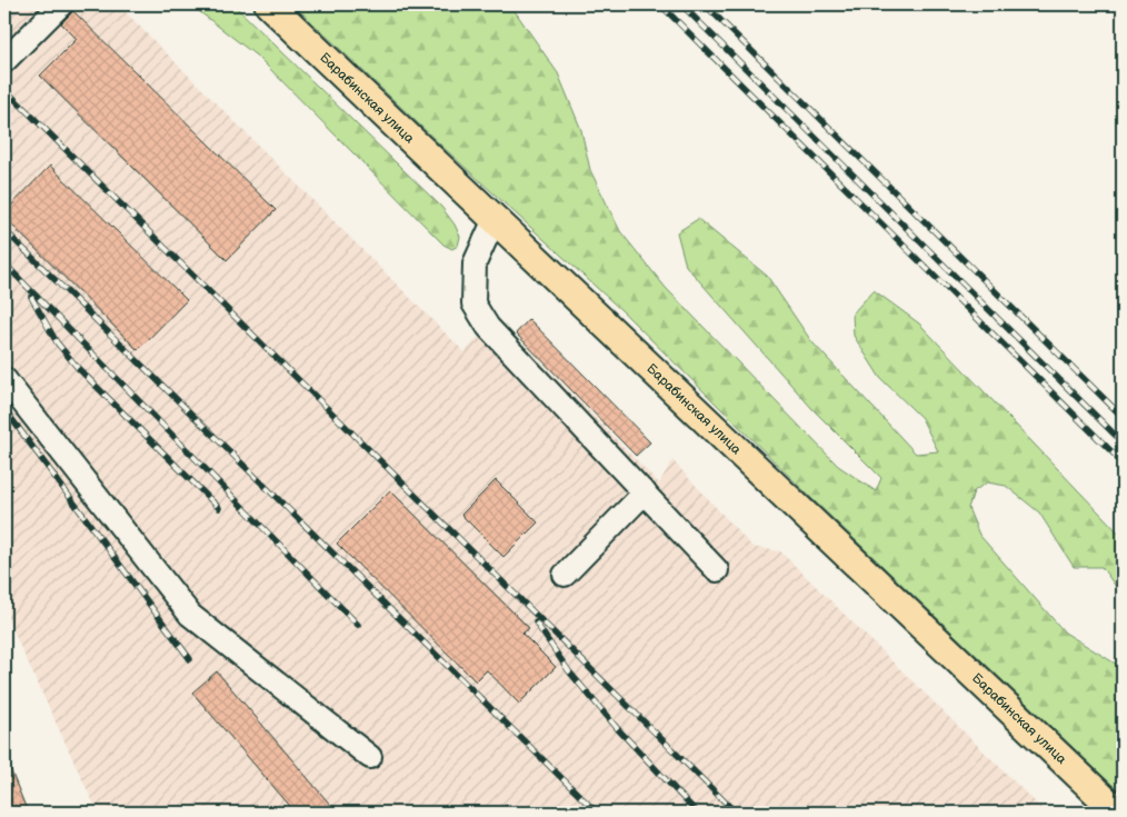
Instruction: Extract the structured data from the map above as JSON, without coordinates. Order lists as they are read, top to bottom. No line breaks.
{"streets":{"main road":["Барабинская улица"]}}
